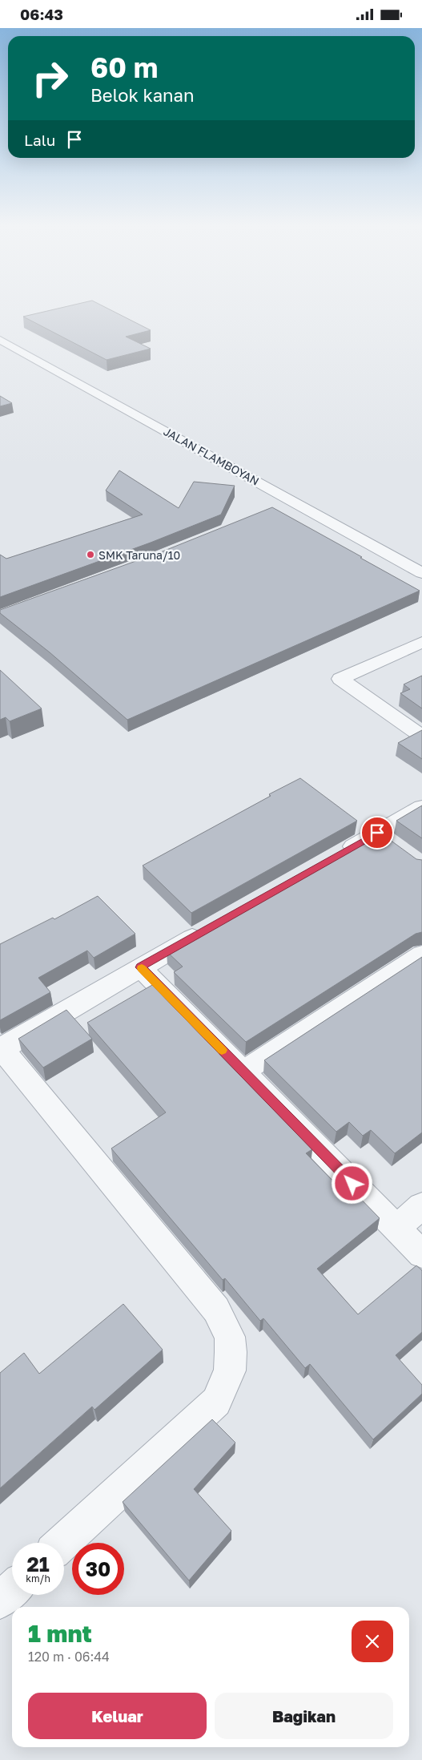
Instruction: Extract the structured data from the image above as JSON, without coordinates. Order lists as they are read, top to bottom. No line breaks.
{"streets":{"street":["JALAN FLAMBOYAN"]},"places":["SMK Taruna/10"],"page":{"status":"06:43","turn":["60 m","Belok kanan"],"then":"Lalu","speed":"21 km/h","limit":"30","heading":["1 mnt","120 m · 06:44"],"buttons":["Keluar","Bagikan"]}}
